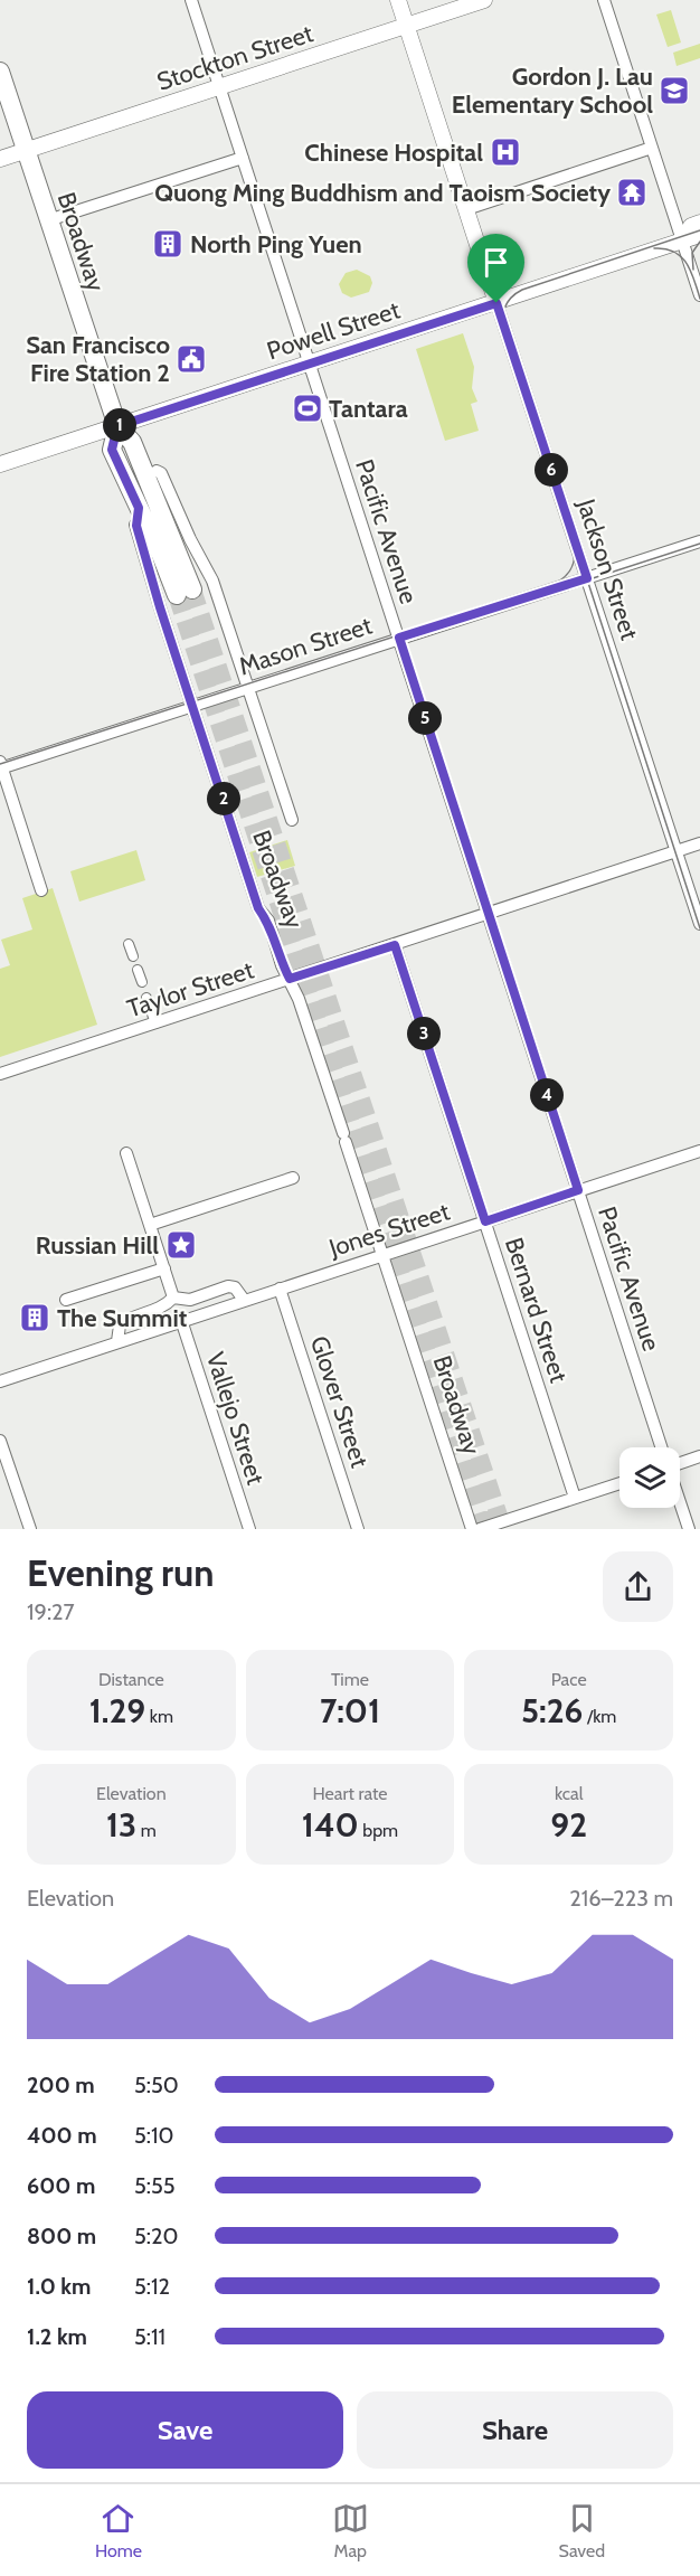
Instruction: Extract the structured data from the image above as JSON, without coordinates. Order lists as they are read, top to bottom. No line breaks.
{"streets":{"main road":["Broadway"],"street":["Stockton Street","Powell Street","Pacific Avenue","Jackson Street","Mason Street","Taylor Street","Jones Street","Bernard Street","Glover Street","Vallejo Street"]},"crossings":[["Stockton Street","Broadway"],["Stockton Street","Pacific Avenue"],["Stockton Street","Jackson Street"],["Broadway","Powell Street"],["Broadway","Mason Street"],["Broadway","Taylor Street"],["Broadway","Jones Street"],["Powell Street","Pacific Avenue"],["Powell Street","Jackson Street"],["Pacific Avenue","Mason Street"],["Pacific Avenue","Taylor Street"],["Pacific Avenue","Jones Street"],["Jackson Street","Mason Street"],["Jackson Street","Taylor Street"],["Taylor Street","Bernard Street"],["Jones Street","Bernard Street"],["Jones Street","Glover Street"],["Jones Street","Vallejo Street"]],"places":{"school or university":["Gordon J. Lau Elementary School"],"hospital":["Chinese Hospital"],"temple":["Quong Ming Buddhism and Taoism Society"],"building":["North Ping Yuen","The Summit"],"public building":["San Francisco Fire Station 2"],"sports":["Tantara"],"place":["Russian Hill"]},"page":{"pins":["1","6","5","2","3","4"],"heading":["Evening run","19:27"],"stats":[["Distance","1.29 km"],["Time","7:01"],["Pace","5:26 /km"],["Elevation","13 m"],["Heart rate","140 bpm"],["kcal","92"]],"chart":["Elevation","216–223 m"],"list":[{"name":"200 m","note":"5:50"},{"name":"400 m","note":"5:10"},{"name":"600 m","note":"5:55"},{"name":"800 m","note":"5:20"},{"name":"1.0 km","note":"5:12"},{"name":"1.2 km","note":"5:11"}],"buttons":["Save","Share"],"tabs":["Home","Map","Saved"]}}
